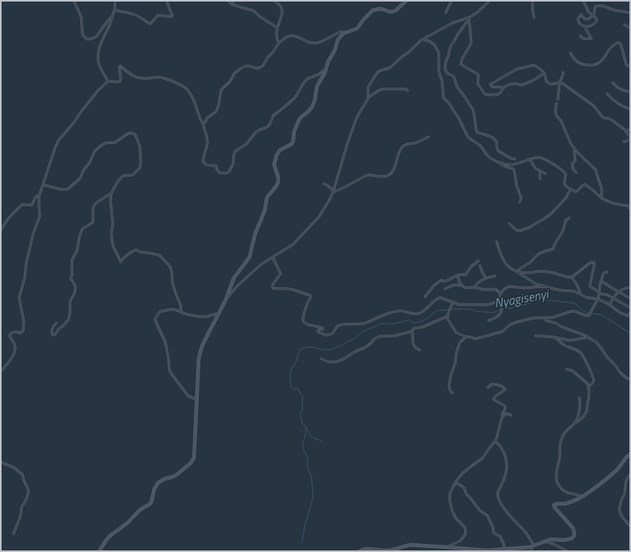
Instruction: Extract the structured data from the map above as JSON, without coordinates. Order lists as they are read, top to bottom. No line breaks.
{"water":["Nyagisenyi"]}
